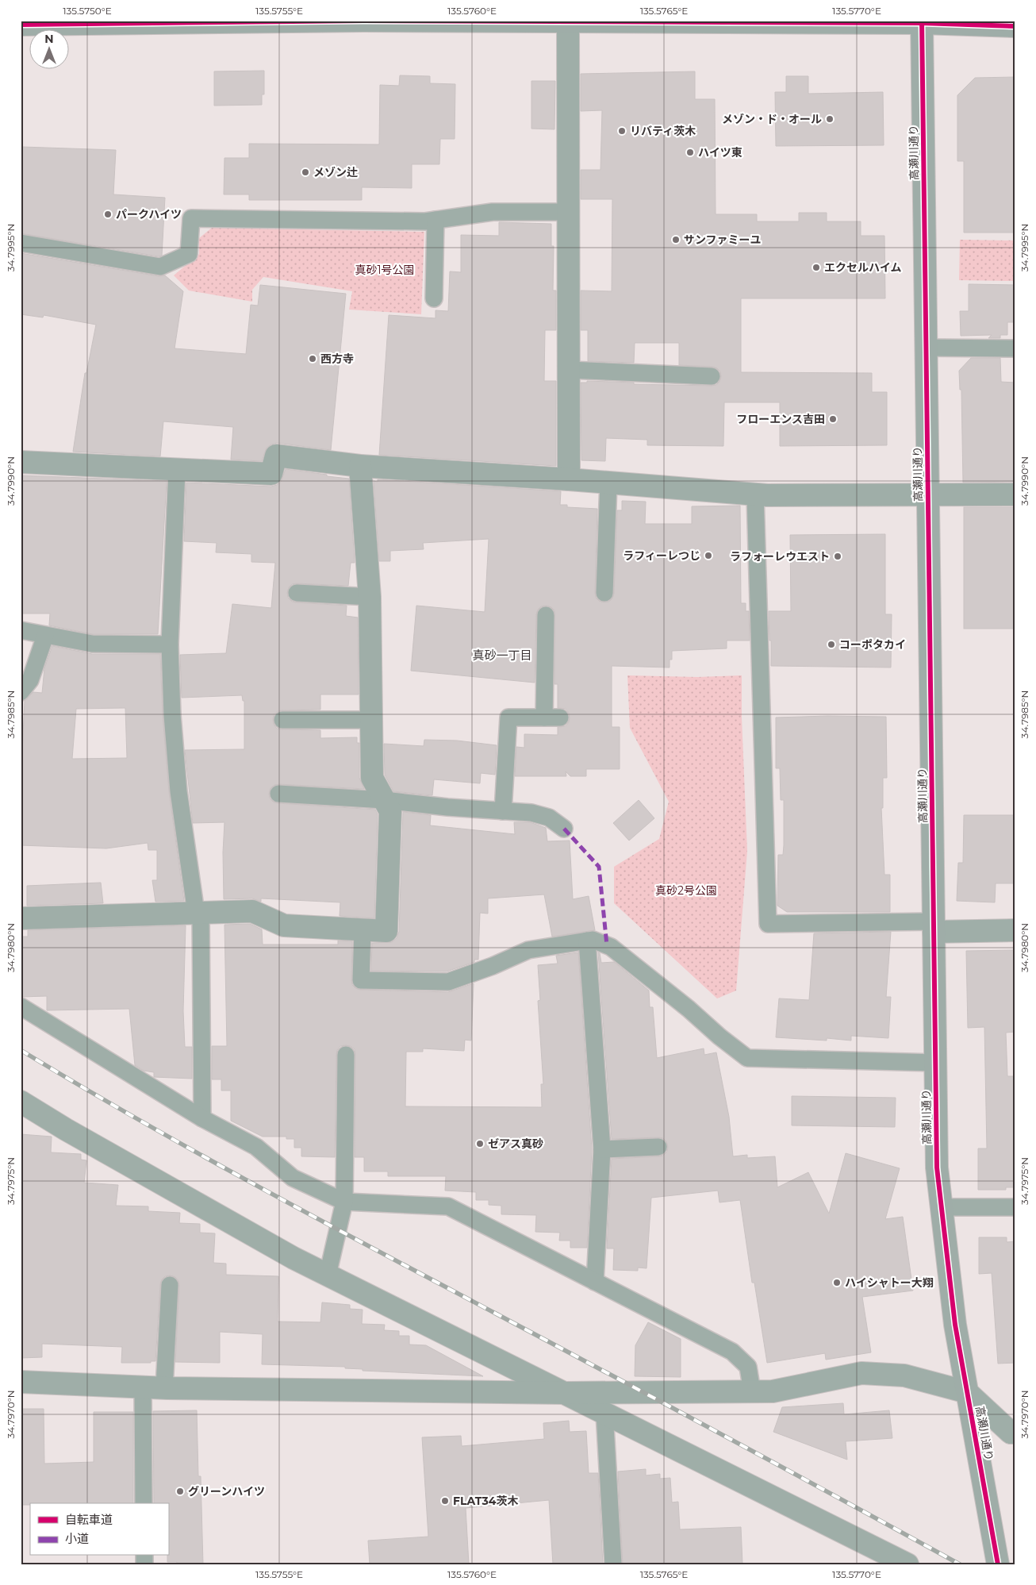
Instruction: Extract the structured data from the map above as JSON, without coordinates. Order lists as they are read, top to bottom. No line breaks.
{"streets":{"street":["高瀬川通り"]},"districts":["真砂一丁目"],"parks":["真砂1号公園","真砂2号公園"],"places":["メゾン・ド・オール","リバティ茨木","ハイツ東","メゾン辻","パークハイツ","サンファミーユ","エクセルハイム","西方寺","フローエンス吉田","ラフィーレつじ","ラフォーレウエスト","コーポタカイ","ゼアス真砂","ハイシャトー大翔","グリーンハイツ","FLAT34茨木"],"legend":["自転車道","小道"],"north":"top","coordinates":["135.5750°E","135.5755°E","135.5760°E","135.5765°E","135.5770°E","34.7995°N","34.7990°N","34.7985°N","34.7980°N","34.7975°N","34.7970°N"]}
